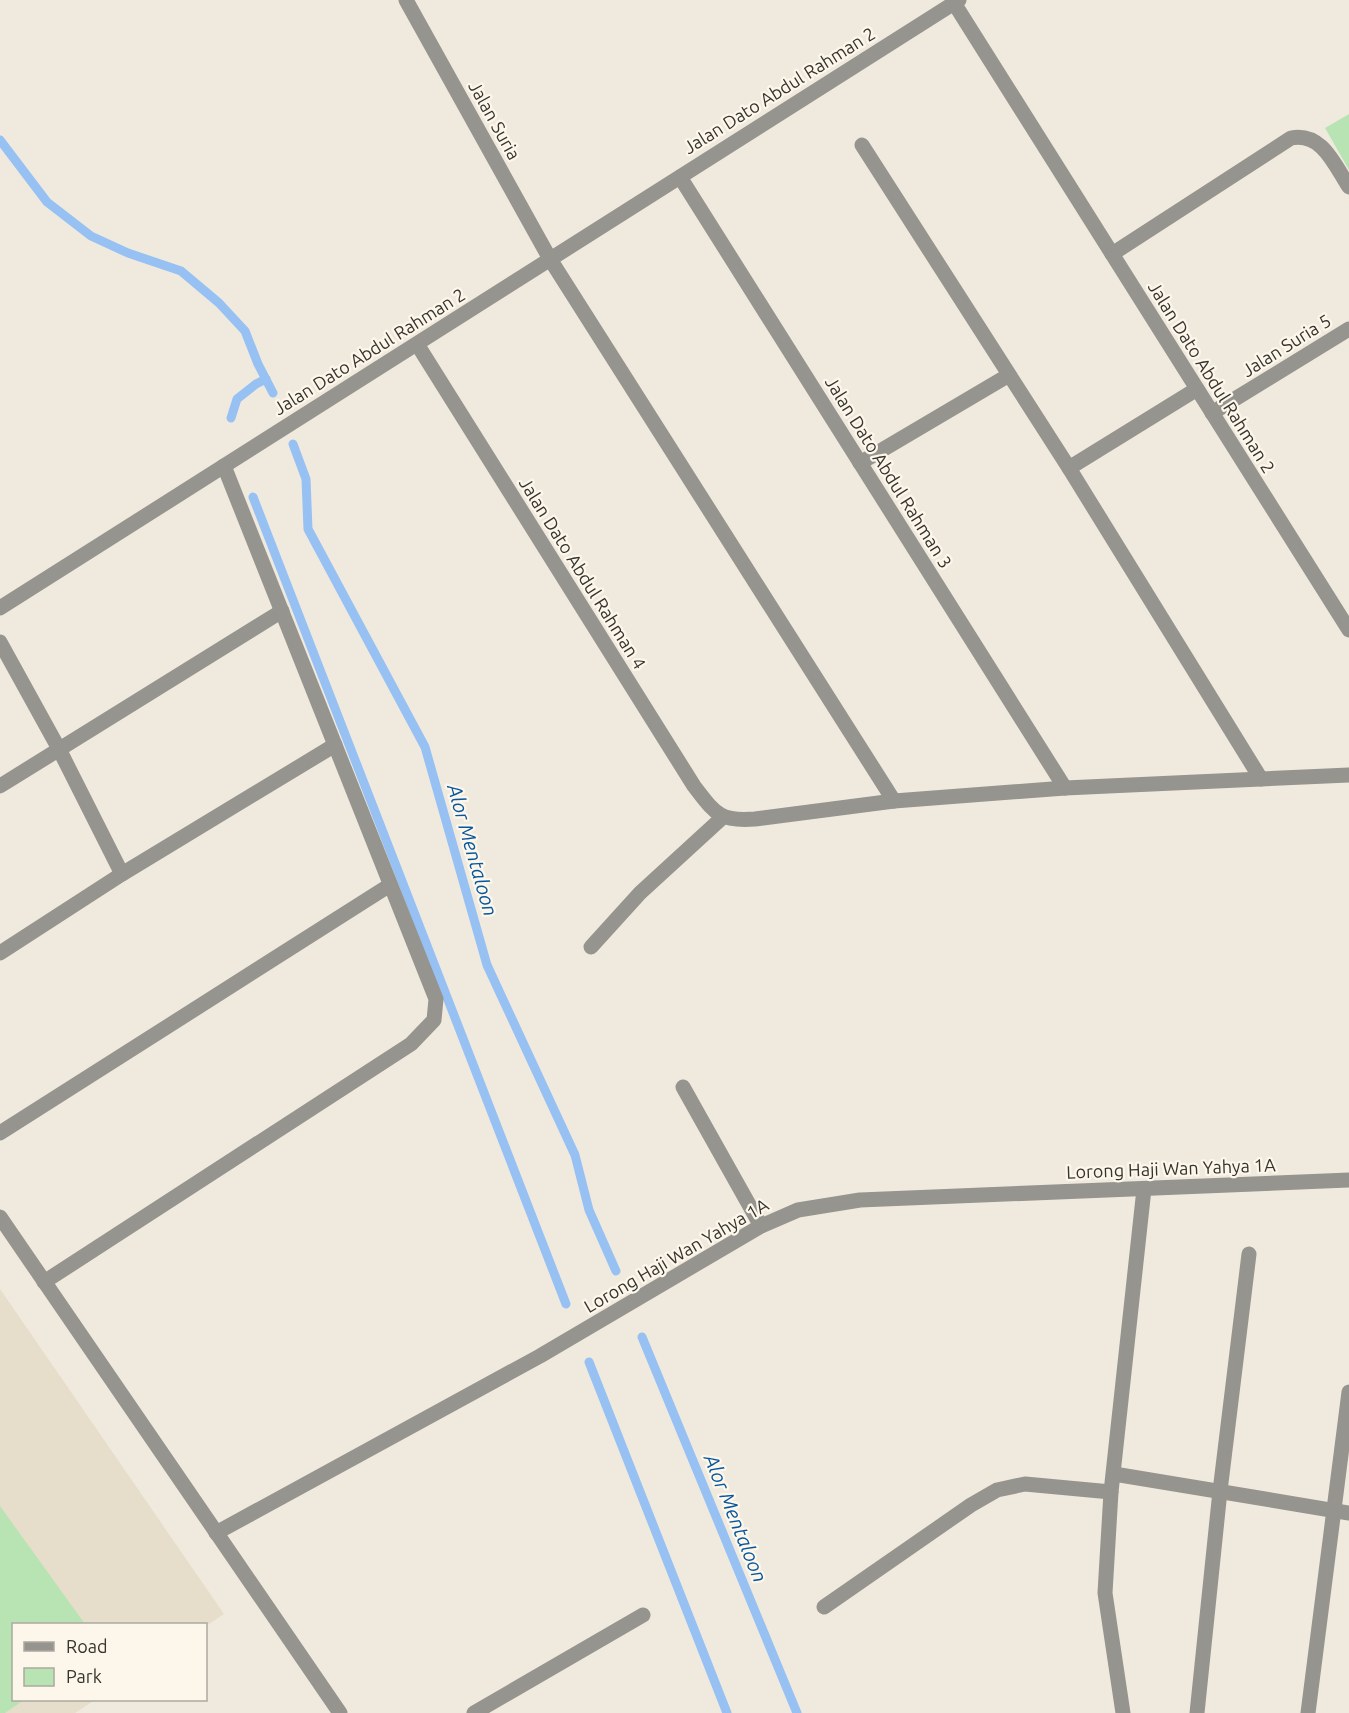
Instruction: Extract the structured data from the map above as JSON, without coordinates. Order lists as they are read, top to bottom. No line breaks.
{"streets":{"street":["Jalan Dato Abdul Rahman 2","Jalan Suria","Jalan Suria 5","Jalan Dato Abdul Rahman 3","Jalan Dato Abdul Rahman 4","Lorong Haji Wan Yahya 1A"]},"crossings":[["Jalan Dato Abdul Rahman 2","Jalan Suria"],["Jalan Dato Abdul Rahman 2","Jalan Suria 5"],["Jalan Dato Abdul Rahman 2","Jalan Dato Abdul Rahman 3"],["Jalan Dato Abdul Rahman 2","Jalan Dato Abdul Rahman 4"]],"water":["Alor Mentaloon"],"legend":["Road","Park"]}
